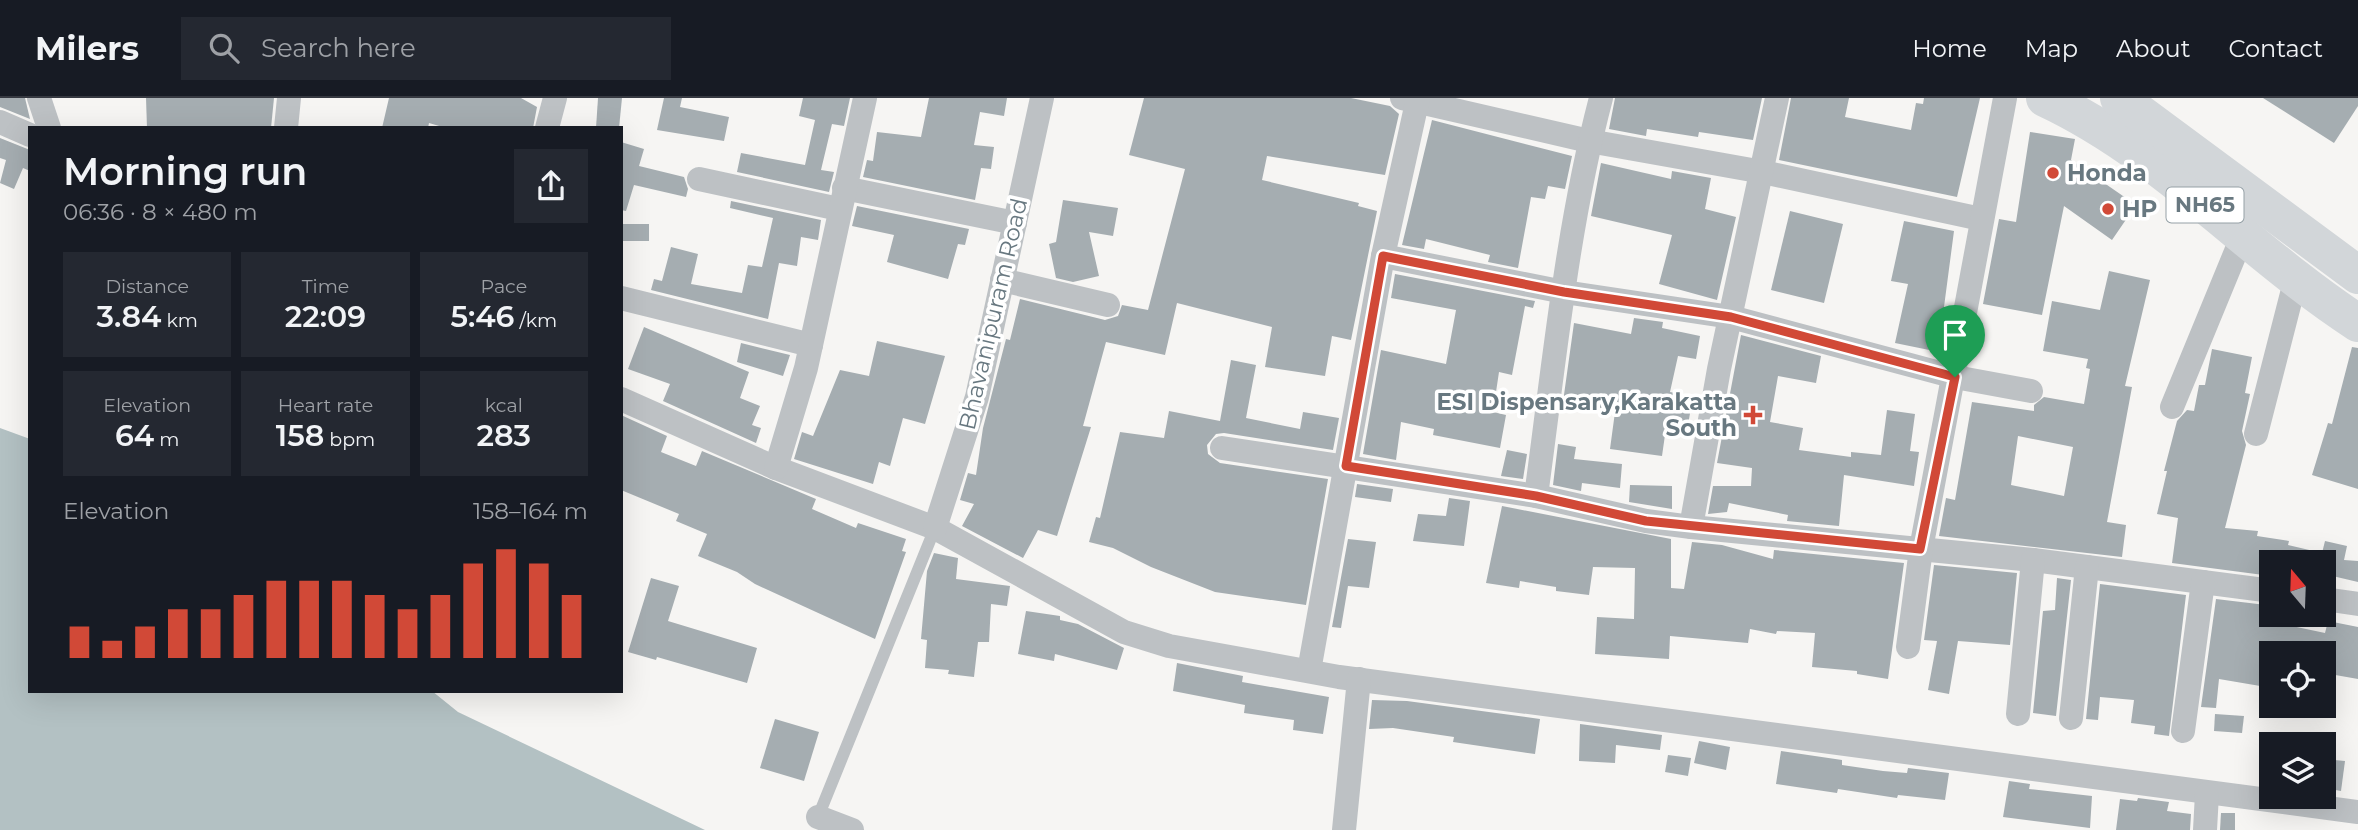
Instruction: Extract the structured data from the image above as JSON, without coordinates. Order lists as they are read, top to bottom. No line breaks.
{"streets":{"highway":["NH65"],"street":["Bhavanipuram Road"]},"places":{"other":["Honda","HP"],"health":["ESI Dispensary,Karakatta South"]},"north":"top","page":{"header":"Milers","search":"Search here","nav":["Home","Map","About","Contact"],"heading":["Morning run","06:36 · 8 × 480 m"],"stats":[["Distance","3.84 km"],["Time","22:09"],["Pace","5:46 /km"],["Elevation","64 m"],["Heart rate","158 bpm"],["kcal","283"]],"chart":["Elevation","158–164 m"]}}
